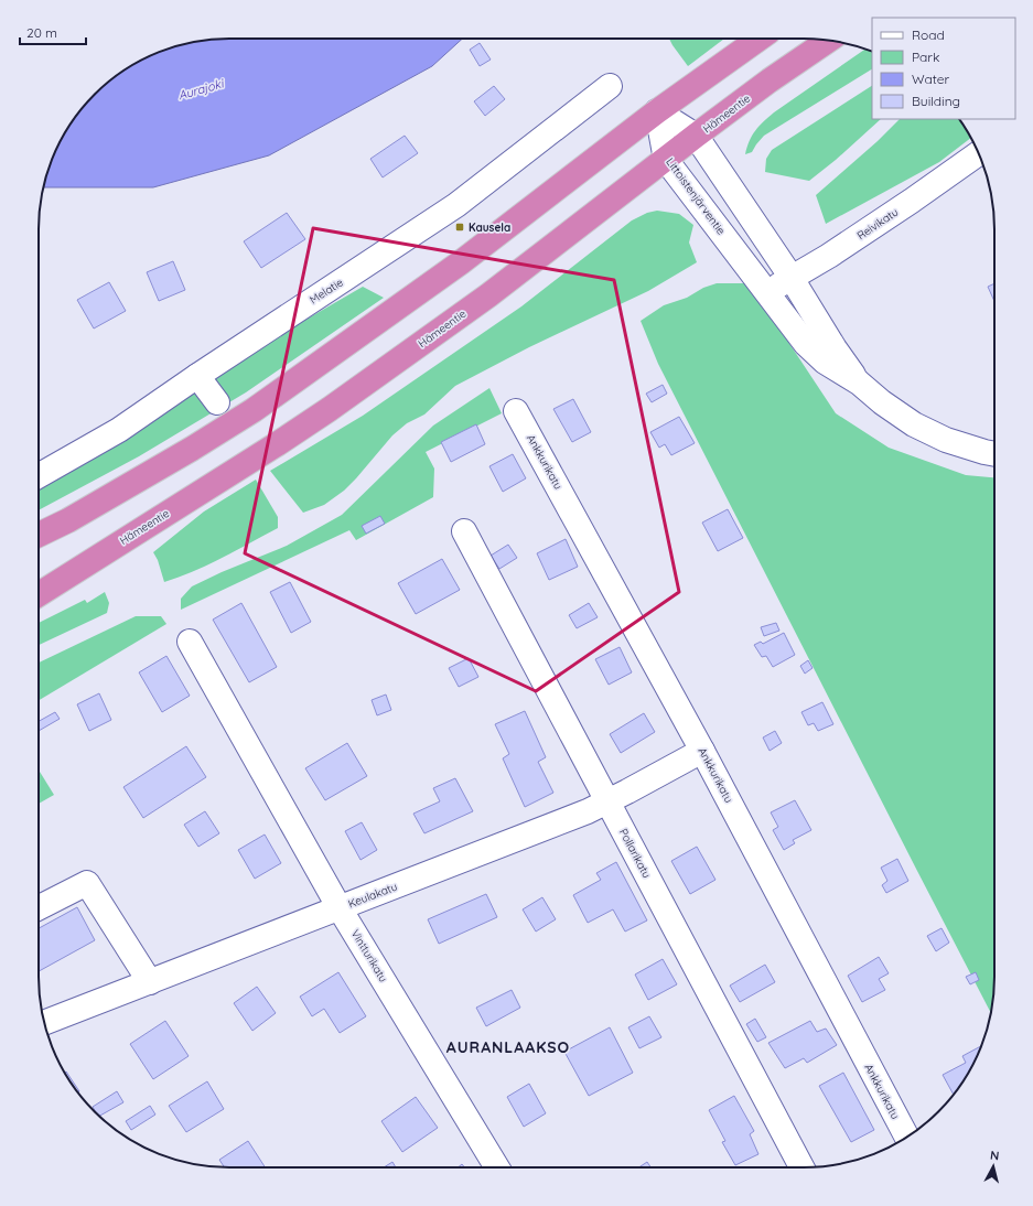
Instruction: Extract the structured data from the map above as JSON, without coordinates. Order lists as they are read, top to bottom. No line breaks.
{"streets":{"highway":["Hämeentie"],"street":["Littoistenjärventie","Reivikatu","Melatie","Ankkurikatu","Pollarikatu","Keulakatu","Vintturikatu"]},"crossings":[["Hämeentie","Littoistenjärventie"],["Littoistenjärventie","Reivikatu"],["Ankkurikatu","Keulakatu"],["Pollarikatu","Keulakatu"],["Keulakatu","Vintturikatu"]],"districts":["AURANLAAKSO"],"water":["Aurajoki"],"places":{"transit":["Kausela"]},"legend":["Road","Park","Water","Building"],"scale_bar":"20 m","north":"top"}
